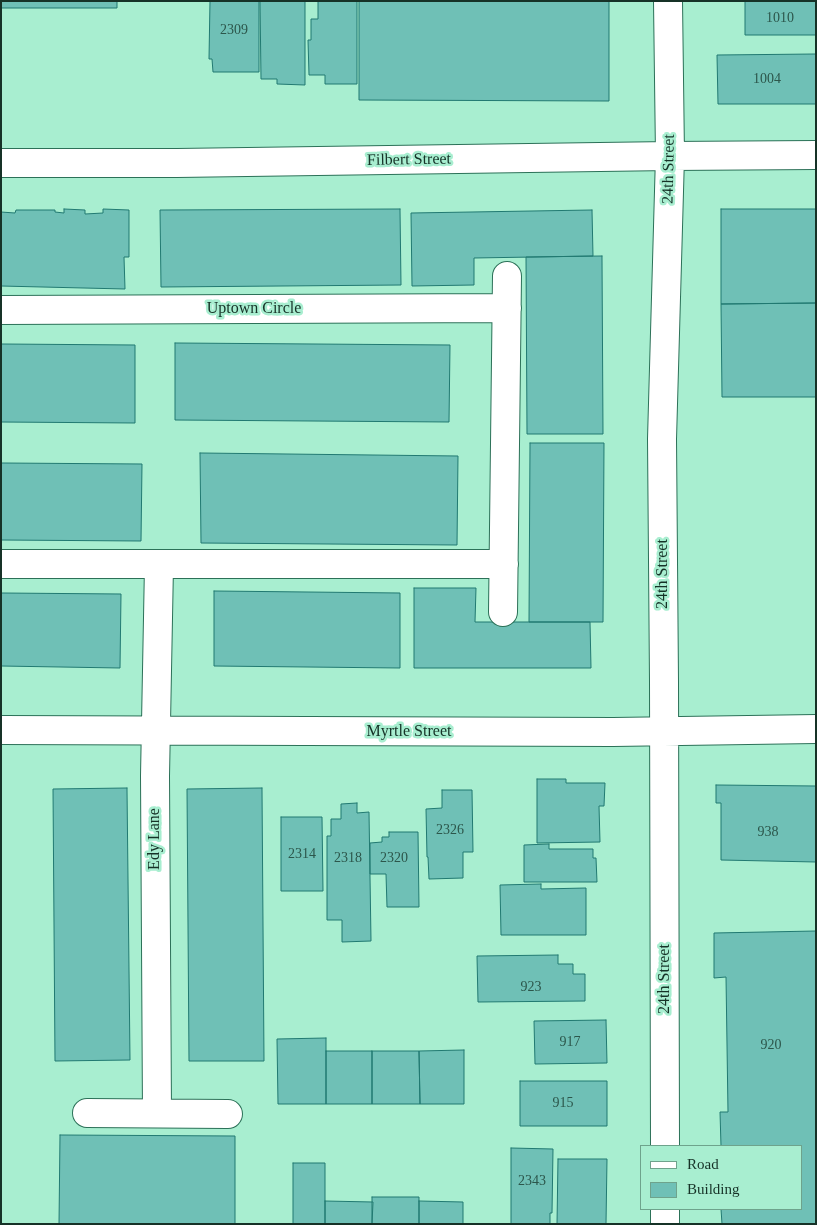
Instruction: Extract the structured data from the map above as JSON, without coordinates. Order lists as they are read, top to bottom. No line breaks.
{"streets":{"street":["Filbert Street","24th Street","Uptown Circle","Myrtle Street","Edy Lane"]},"crossings":[["Filbert Street","24th Street"],["24th Street","Myrtle Street"],["Myrtle Street","Edy Lane"]],"house_numbers":["1010","2309","1004","2326","938","2314","2318","2320","923","917","920","915","2343"],"legend":["Road","Building"]}
